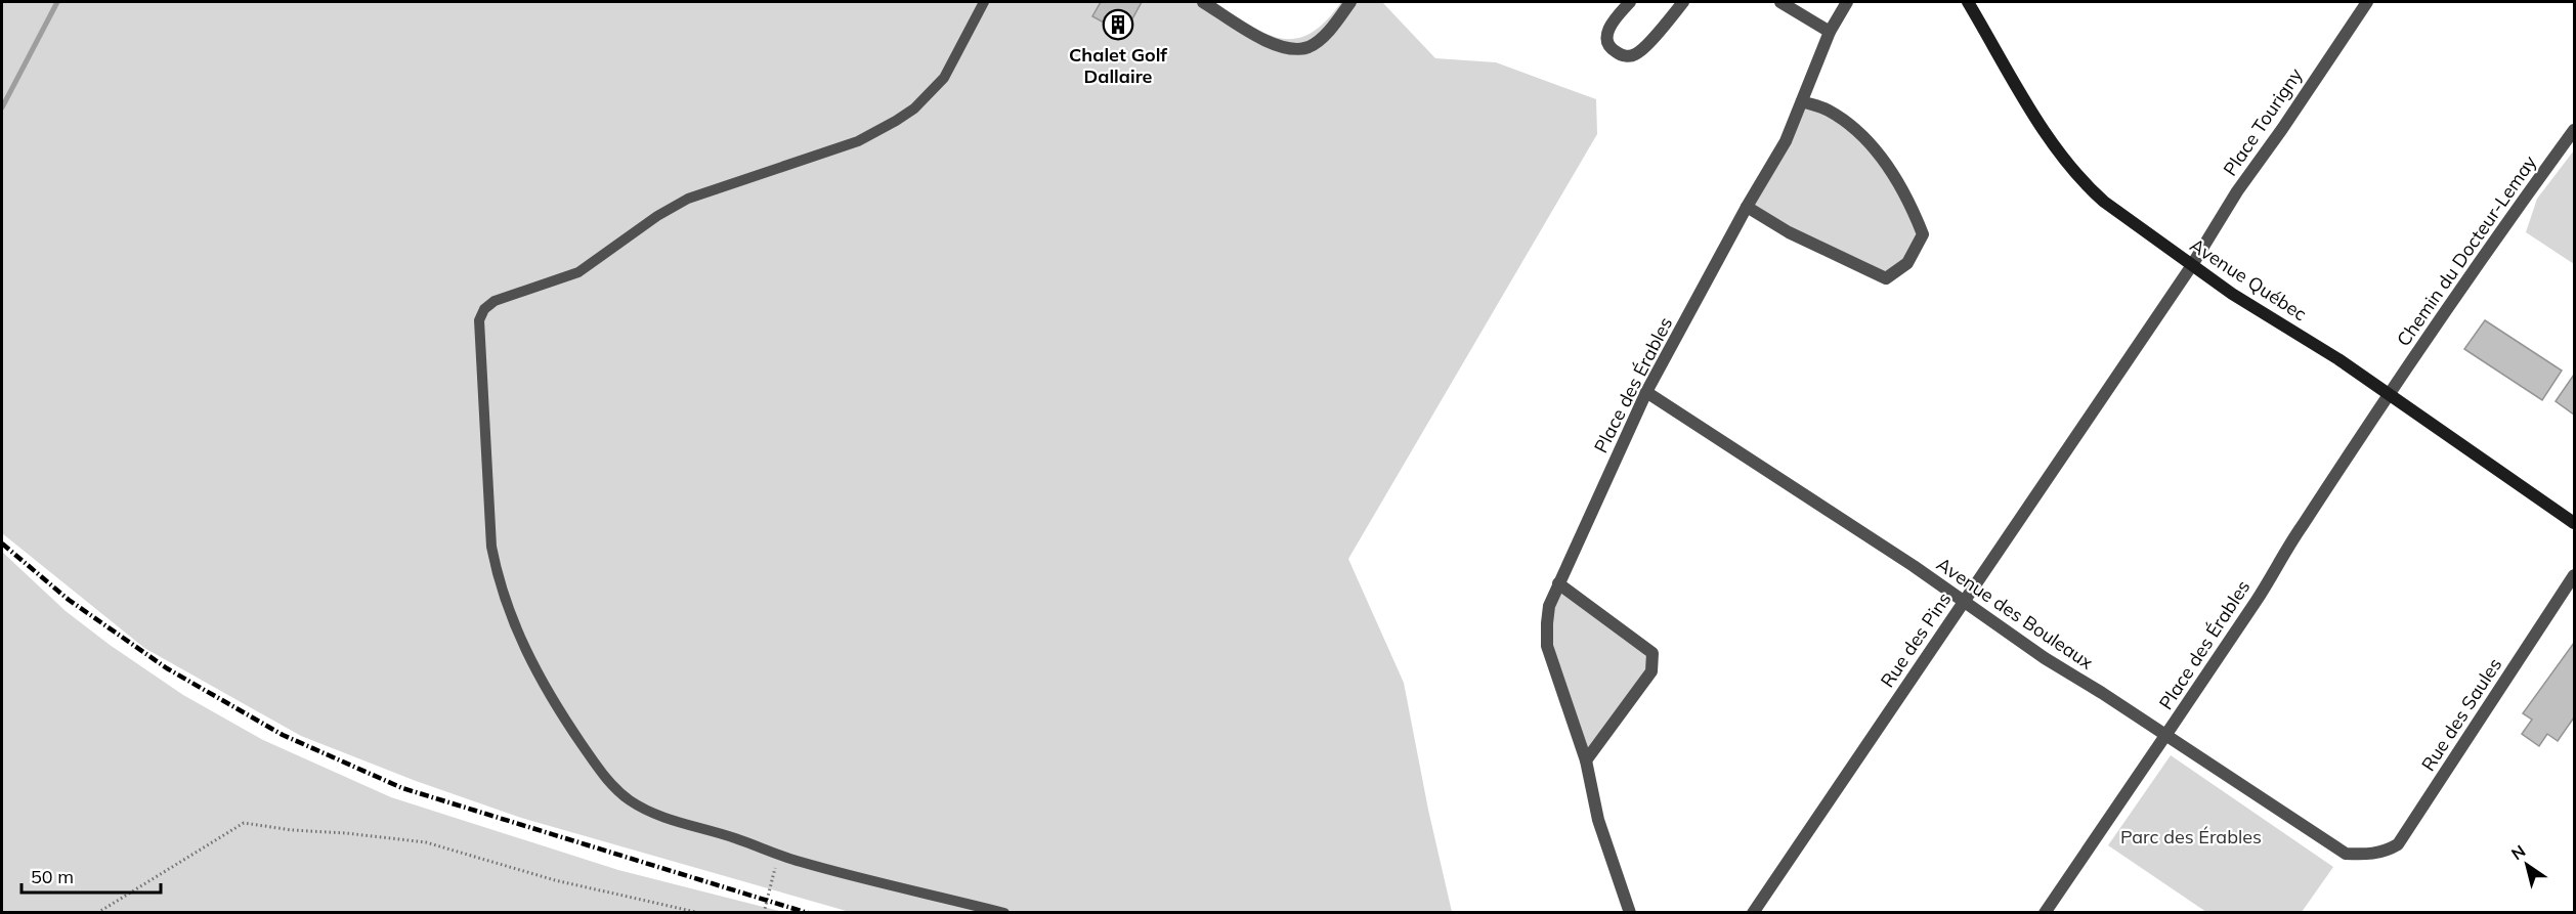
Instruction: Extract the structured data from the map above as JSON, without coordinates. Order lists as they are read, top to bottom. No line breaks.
{"streets":{"street":["Place Tourigny","Chemin du Docteur-Lemay","Avenue Québec","Place des Érables","Avenue des Bouleaux","Rue des Pins","Rue des Saules"]},"crossings":[["Place Tourigny","Avenue Québec"],["Place Tourigny","Rue des Pins"],["Chemin du Docteur-Lemay","Avenue Québec"],["Chemin du Docteur-Lemay","Place des Érables"],["Avenue Québec","Place des Érables"],["Avenue Québec","Rue des Pins"],["Place des Érables","Avenue des Bouleaux"],["Avenue des Bouleaux","Rue des Pins"],["Avenue des Bouleaux","Rue des Saules"]],"parks":["Parc des Érables"],"places":{"building":["Chalet Golf Dallaire"]},"scale_bar":"50 m","north":"top left"}
